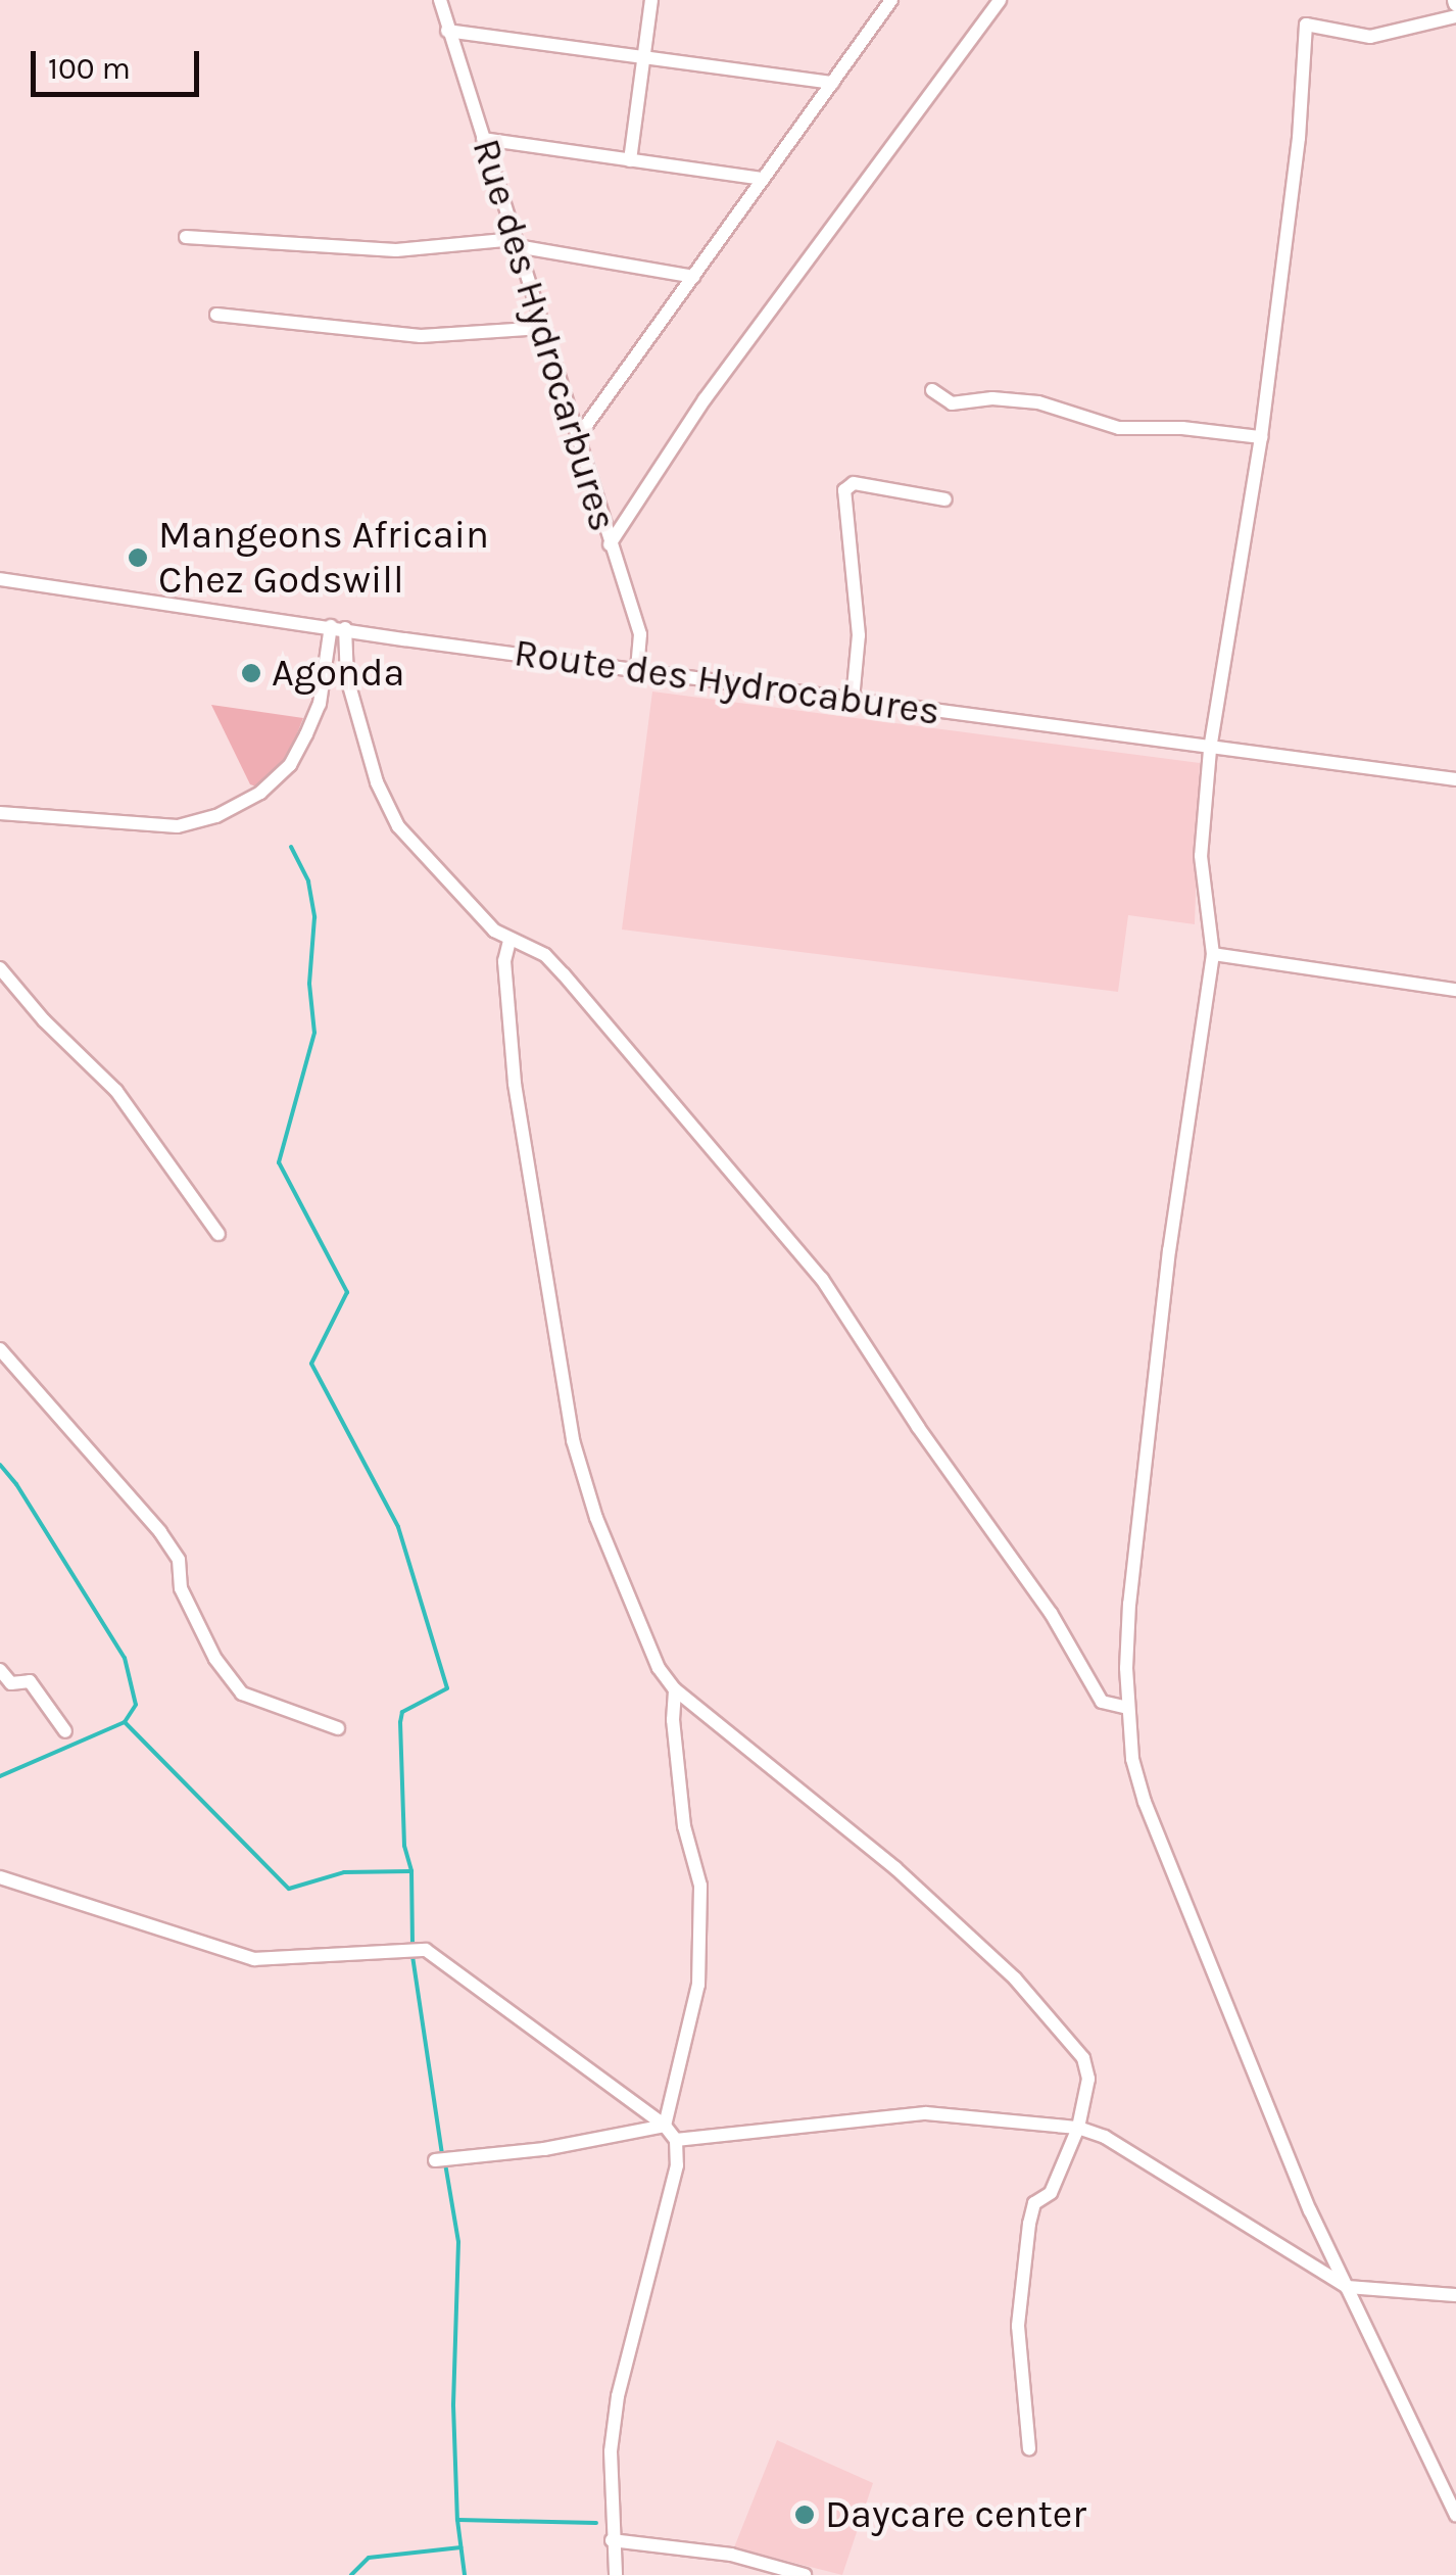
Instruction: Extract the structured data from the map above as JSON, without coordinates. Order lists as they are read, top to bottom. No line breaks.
{"streets":{"street":["Rue des Hydrocarbures","Route des Hydrocabures"]},"crossings":[["Rue des Hydrocarbures","Route des Hydrocabures"]],"places":["Mangeons Africain Chez Godswill","Agonda","Daycare center"],"scale_bar":"100 m"}
